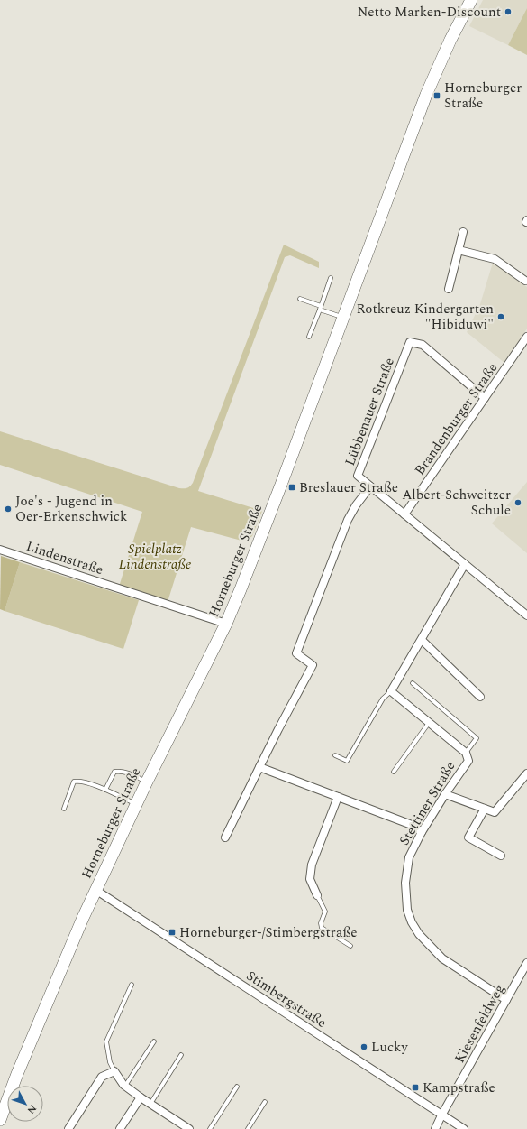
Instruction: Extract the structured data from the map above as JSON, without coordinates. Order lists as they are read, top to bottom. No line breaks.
{"streets":{"main road":["Horneburger Straße"],"street":["Lübbenauer Straße","Brandenburger Straße","Lindenstraße","Stettiner Straße","Stimbergstraße","Kiesenfeldweg"]},"crossings":[["Lübbenauer Straße","Brandenburger Straße"],["Lindenstraße","Horneburger Straße"],["Horneburger Straße","Stimbergstraße"],["Stettiner Straße","Kiesenfeldweg"],["Stimbergstraße","Kiesenfeldweg"]],"parks":["Spielplatz Lindenstraße"],"places":{"other":["Netto Marken-Discount","Rotkreuz Kindergarten \"Hibiduwi\"","Albert-Schweitzer Schule","Joe's - Jugend in Oer-Erkenschwick","Lucky"],"transit":["Horneburger Straße","Breslauer Straße","Horneburger-/Stimbergstraße","Kampstraße"]},"north":"bottom right"}
